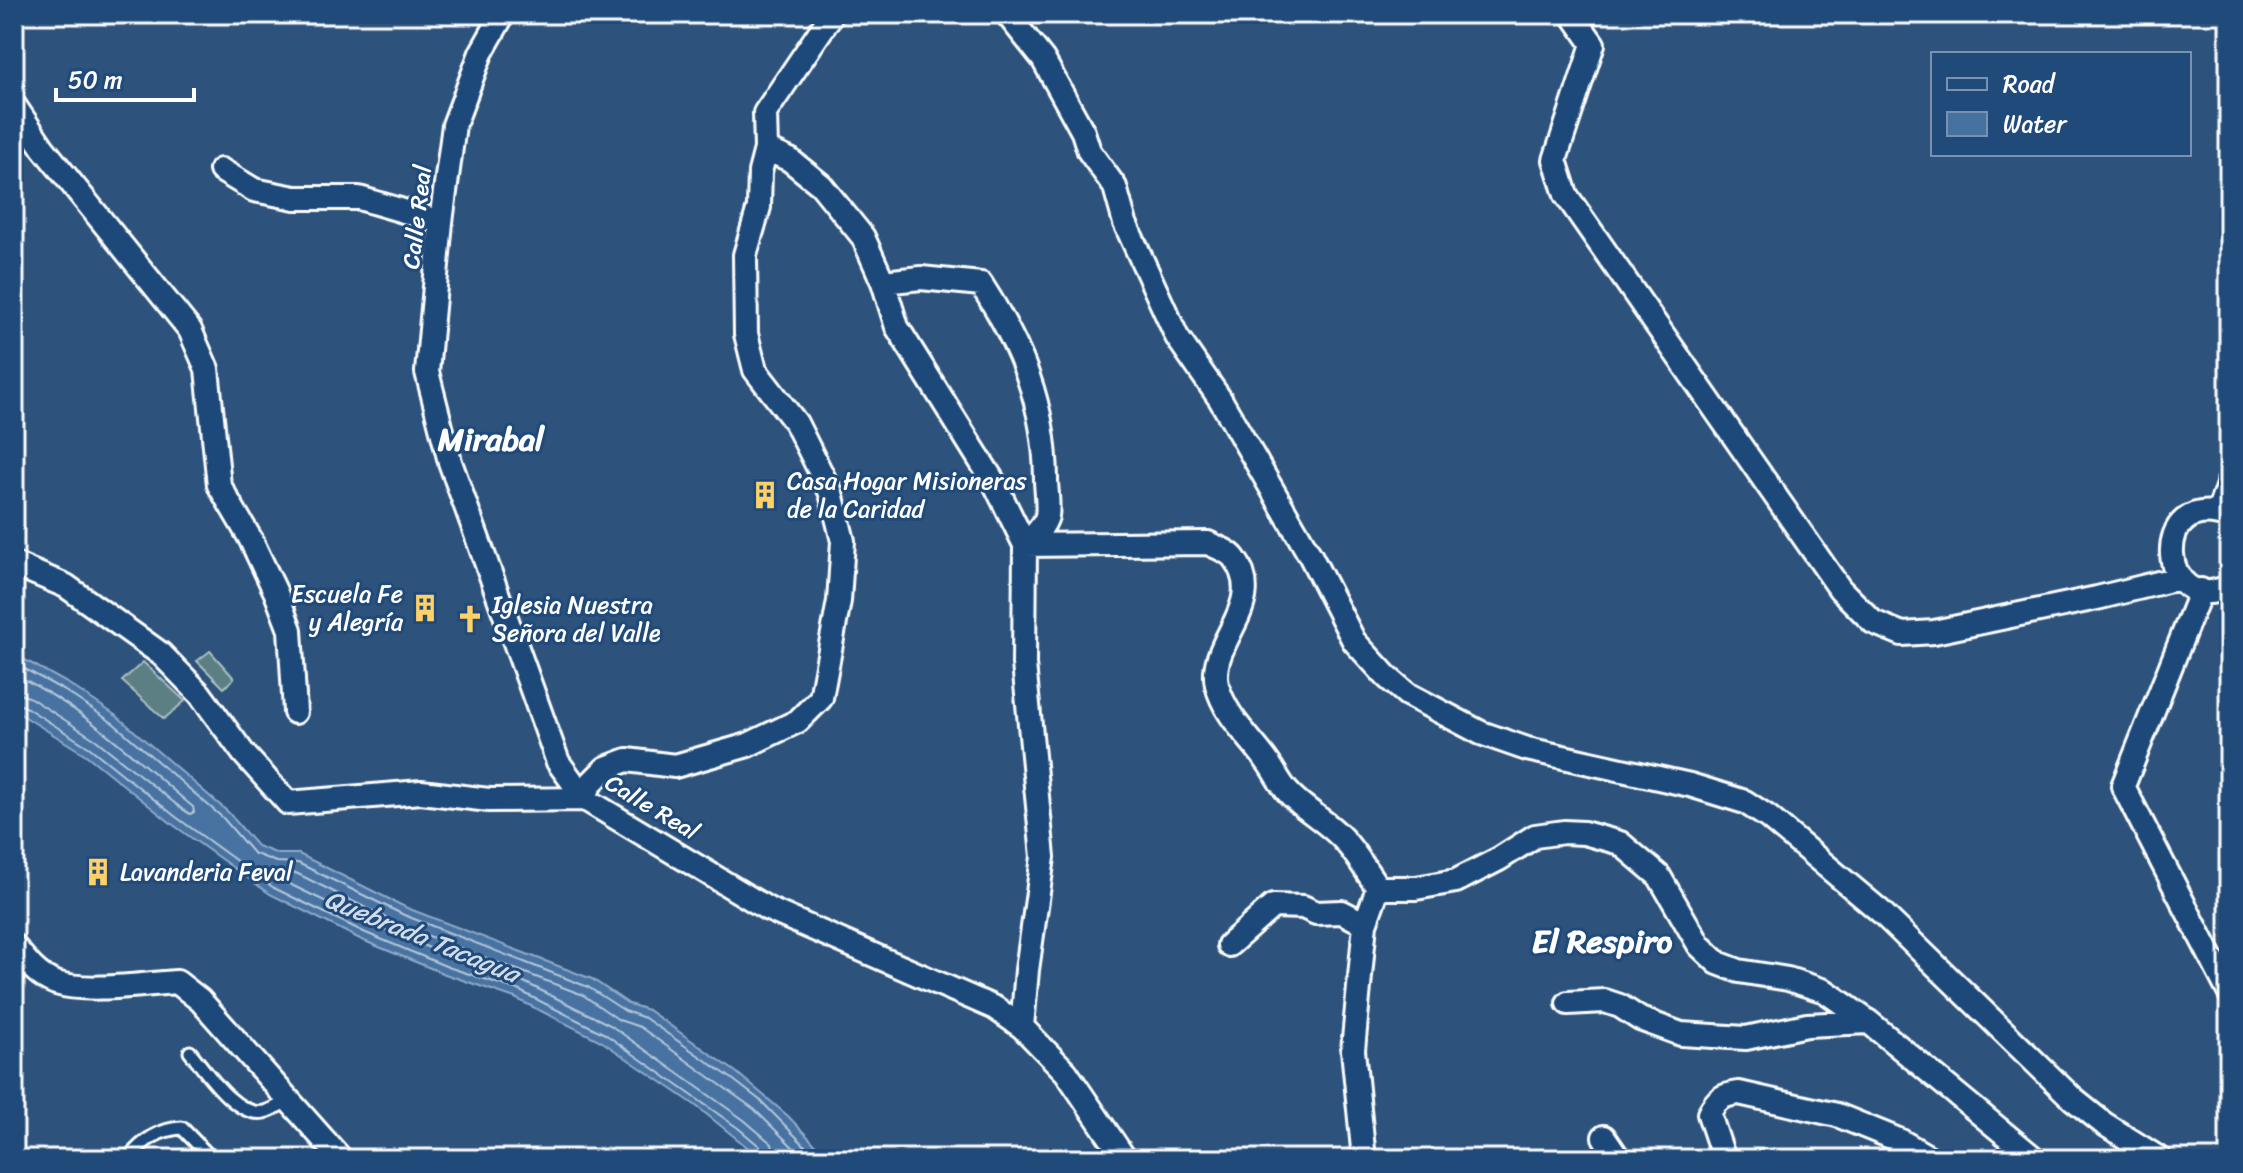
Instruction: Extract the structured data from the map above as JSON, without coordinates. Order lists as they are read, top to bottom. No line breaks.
{"streets":{"street":["Calle Real"]},"districts":["Mirabal","El Respiro"],"water":["Quebrada Tacagua"],"places":{"building":["Casa Hogar Misioneras de la Caridad","Escuela Fe y Alegría","Lavanderia Feval"],"church":["Iglesia Nuestra Señora del Valle"]},"legend":["Road","Water"],"scale_bar":"50 m"}
